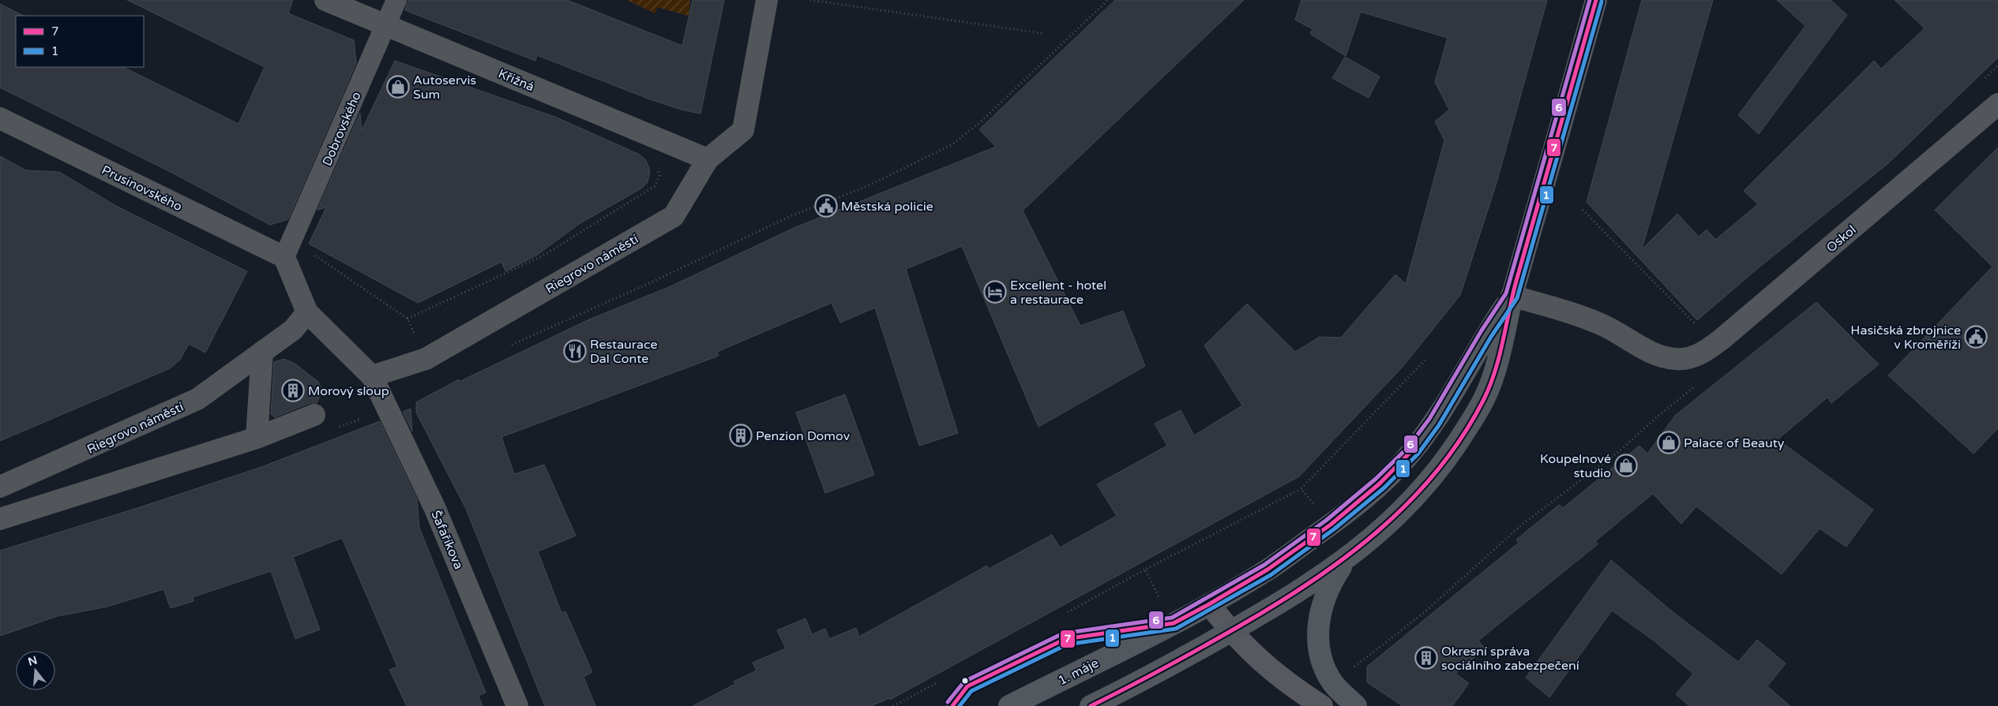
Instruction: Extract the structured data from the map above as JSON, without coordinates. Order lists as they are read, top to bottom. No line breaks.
{"streets":{"main road":["1. máje"],"street":["Křižná","Dobrovského","Prusinovského","Oskol","Riegrovo náměstí","Šafaříkova"]},"crossings":[["Křižná","Dobrovského"],["Křižná","Riegrovo náměstí"],["Dobrovského","Prusinovského"],["Oskol","1. máje"],["Riegrovo náměstí","Šafaříkova"]],"places":{"shop":["Autoservis Sum","Palace of Beauty","Koupelnové studio"],"public building":["Městská policie","Hasičská zbrojnice v Kroměříži"],"hotel":["Excellent - hotel a restaurace"],"restaurant":["Restaurace Dal Conte"],"building":["Morový sloup","Penzion Domov","Okresní správa sociálního zabezpečení"]},"lines":["transit line 7","transit line 6","transit line 1"],"legend":["7","1"],"north":"top"}
